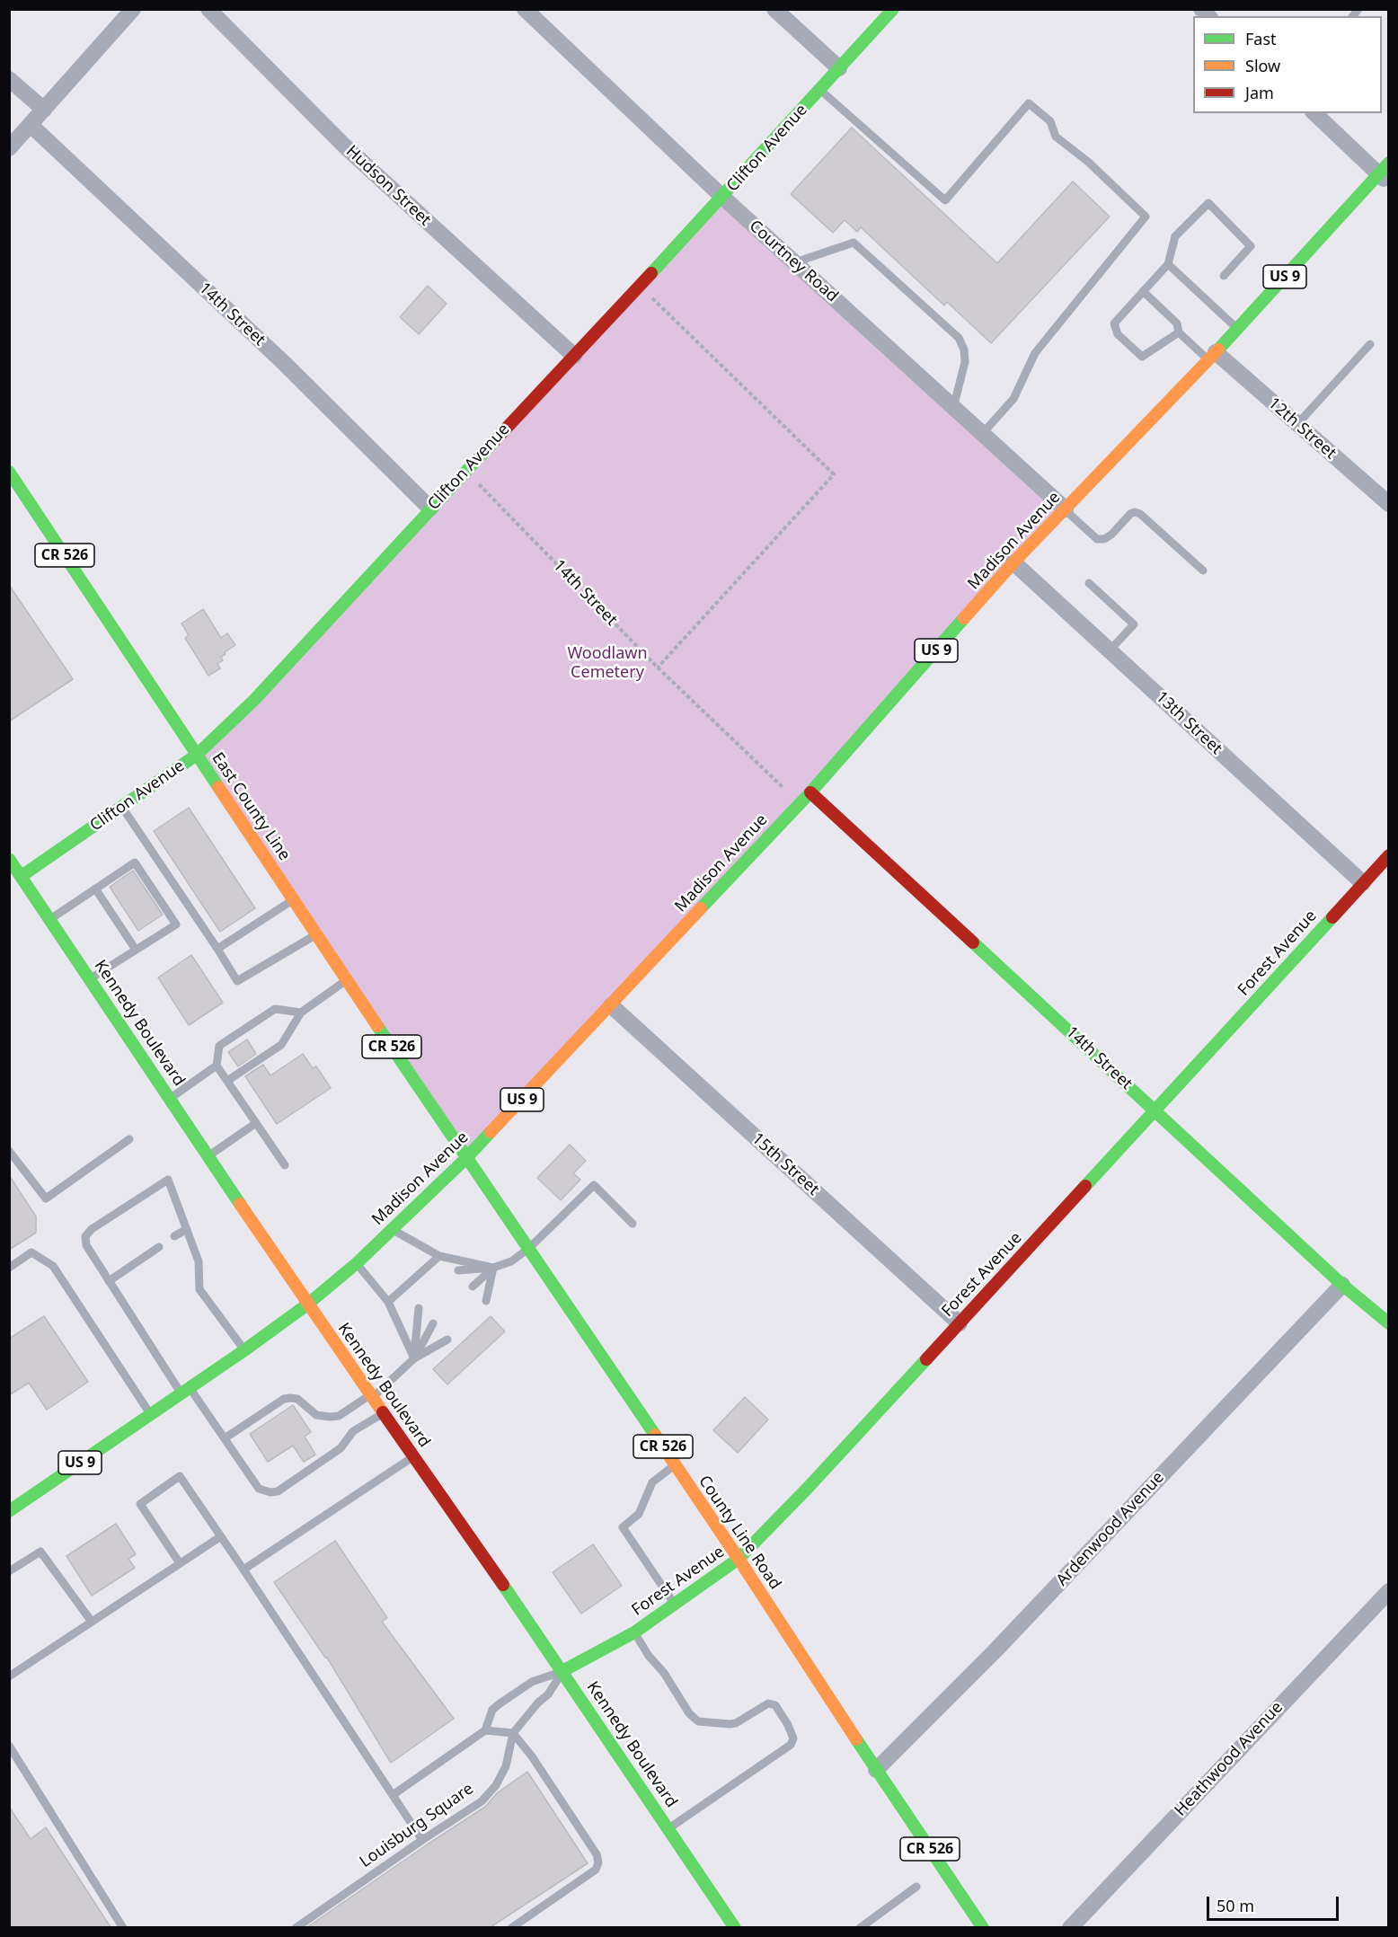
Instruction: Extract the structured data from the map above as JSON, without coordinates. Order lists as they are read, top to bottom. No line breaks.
{"streets":{"main road":["Clifton Avenue","US 9","14th Street","Madison Avenue","CR 526","East County Line","Forest Avenue","Kennedy Boulevard","County Line Road"],"street":["Hudson Street","Courtney Road","12th Street","13th Street","15th Street","Ardenwood Avenue","Heathwood Avenue"],"lane":["Louisburg Square"]},"crossings":[["Clifton Avenue","Hudson Street"],["Clifton Avenue","Courtney Road"],["Clifton Avenue","14th Street"],["Clifton Avenue","East County Line"],["Clifton Avenue","Kennedy Boulevard"],["Courtney Road","Madison Avenue"],["14th Street","Madison Avenue"],["14th Street","Forest Avenue"],["14th Street","Ardenwood Avenue"],["12th Street","Madison Avenue"],["Madison Avenue","13th Street"],["Madison Avenue","East County Line"],["Madison Avenue","Kennedy Boulevard"],["Madison Avenue","15th Street"],["Madison Avenue","County Line Road"],["13th Street","Forest Avenue"],["East County Line","County Line Road"],["Forest Avenue","Kennedy Boulevard"],["Forest Avenue","15th Street"],["Forest Avenue","County Line Road"],["Forest Avenue","Louisburg Square"],["Kennedy Boulevard","Louisburg Square"],["Ardenwood Avenue","County Line Road"]],"parks":["Woodlawn Cemetery"],"legend":["Fast","Slow","Jam"],"scale_bar":"50 m"}
